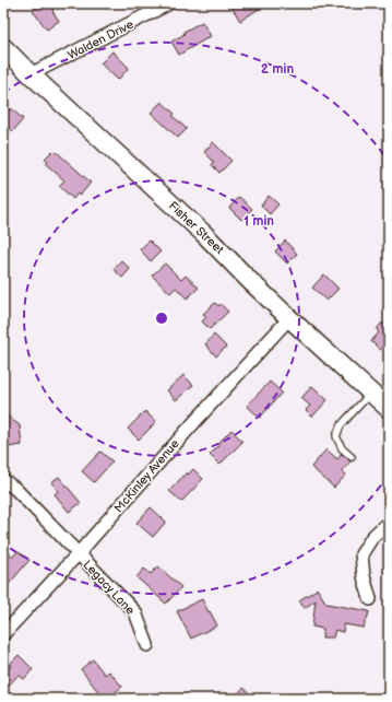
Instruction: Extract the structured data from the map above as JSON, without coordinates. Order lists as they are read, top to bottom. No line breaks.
{"streets":{"main road":["Fisher Street"],"street":["Walden Drive","McKinley Avenue","Legacy Lane"]},"crossings":[["Walden Drive","Fisher Street"],["Fisher Street","McKinley Avenue"],["McKinley Avenue","Legacy Lane"]],"rings":["2 min","1 min"]}
